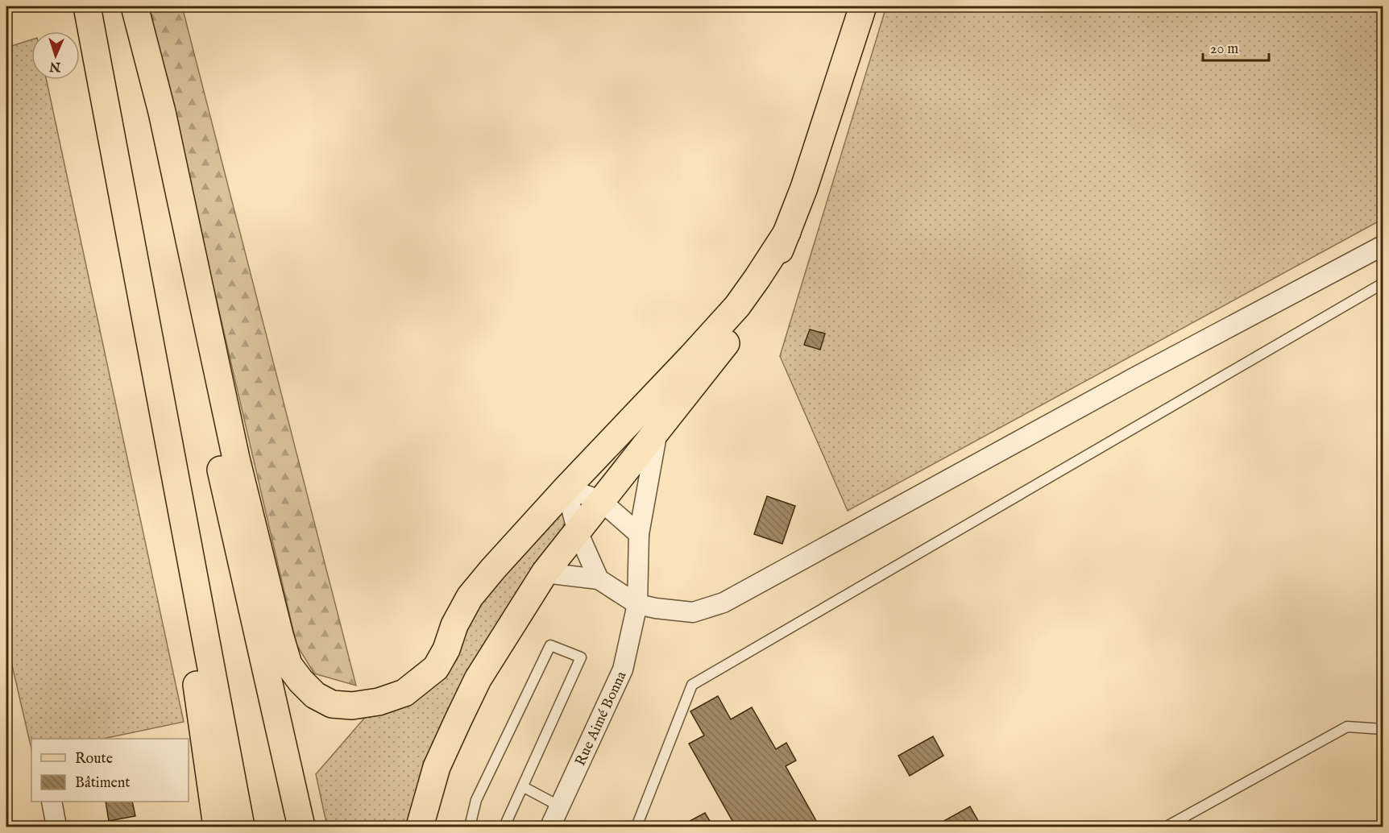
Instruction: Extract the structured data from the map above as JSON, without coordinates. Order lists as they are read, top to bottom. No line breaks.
{"streets":{"street":["Rue Aimé Bonna"]},"legend":["Route","Bâtiment"],"scale_bar":"20 m","north":"bottom"}
